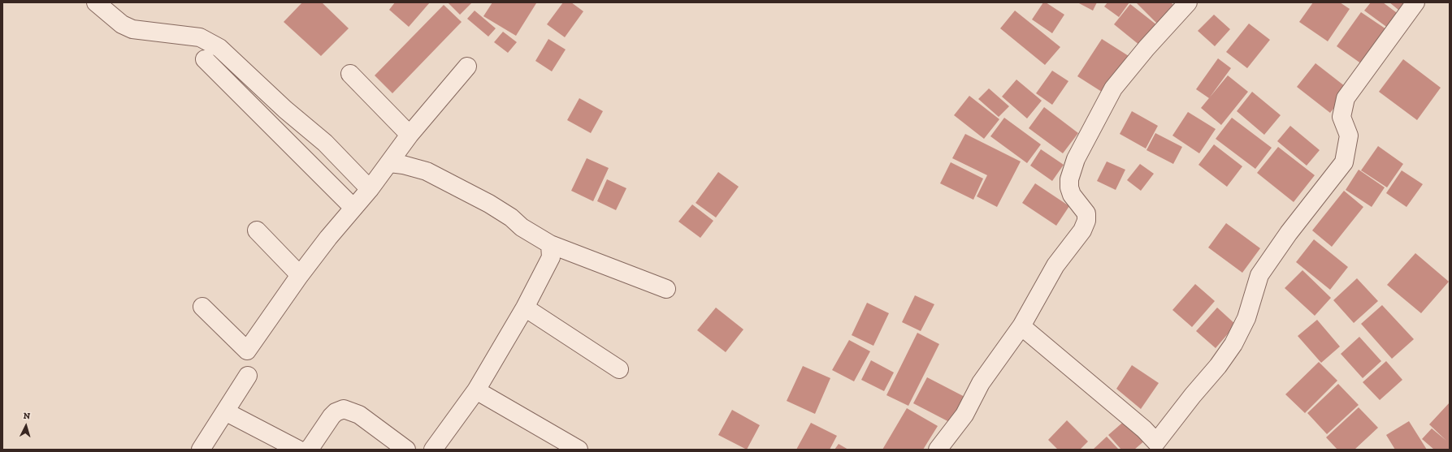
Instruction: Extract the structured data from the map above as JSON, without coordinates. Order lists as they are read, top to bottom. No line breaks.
{"north":"top"}
